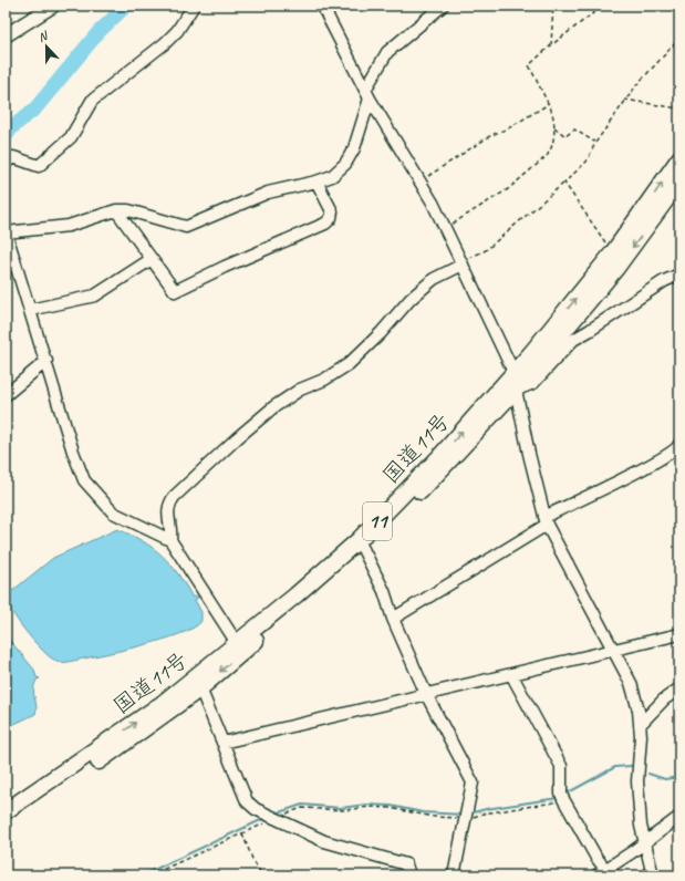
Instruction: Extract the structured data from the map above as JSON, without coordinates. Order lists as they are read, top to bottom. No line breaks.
{"streets":{"highway":["国道11号","11"]},"north":"top"}
